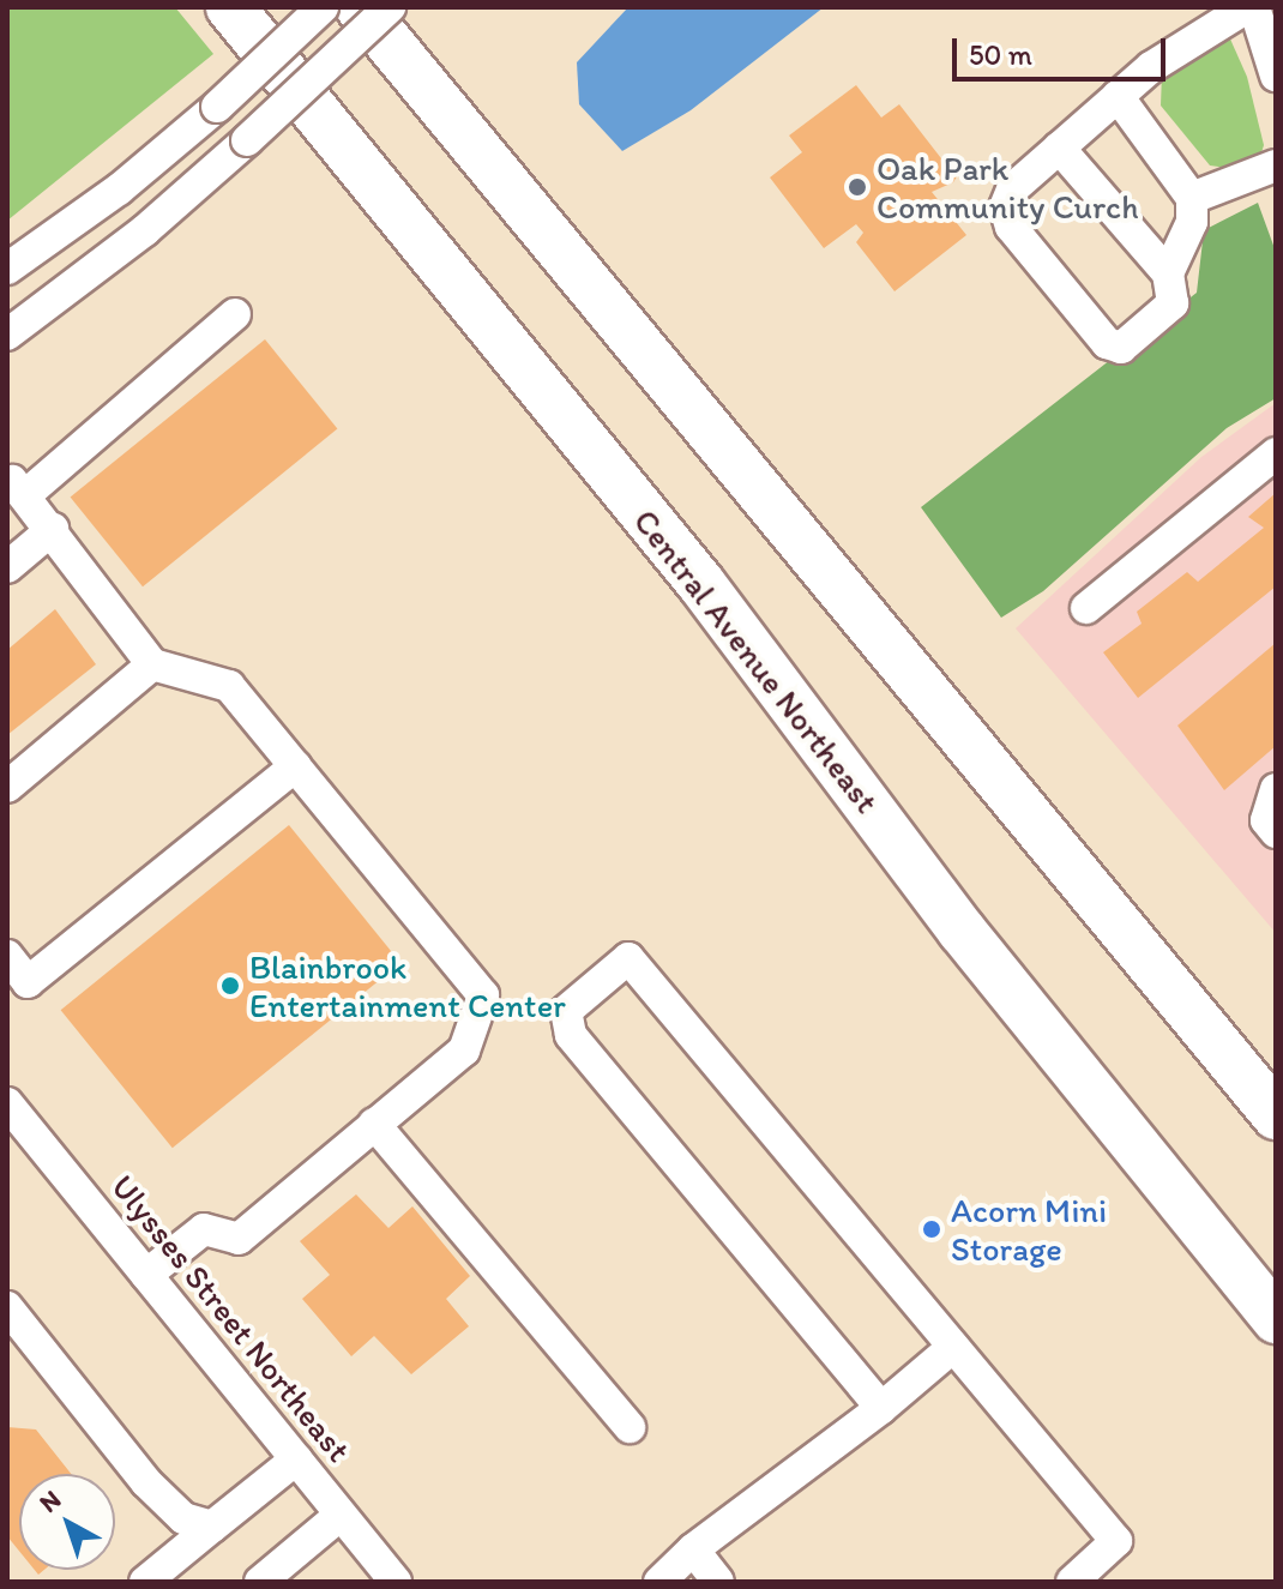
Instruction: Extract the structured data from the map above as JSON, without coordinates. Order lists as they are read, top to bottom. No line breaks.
{"streets":{"highway":["Central Avenue Northeast"],"street":["Ulysses Street Northeast"]},"places":["Oak Park Community Curch","Blainbrook Entertainment Center","Acorn Mini Storage"],"scale_bar":"50 m","north":"top left"}
